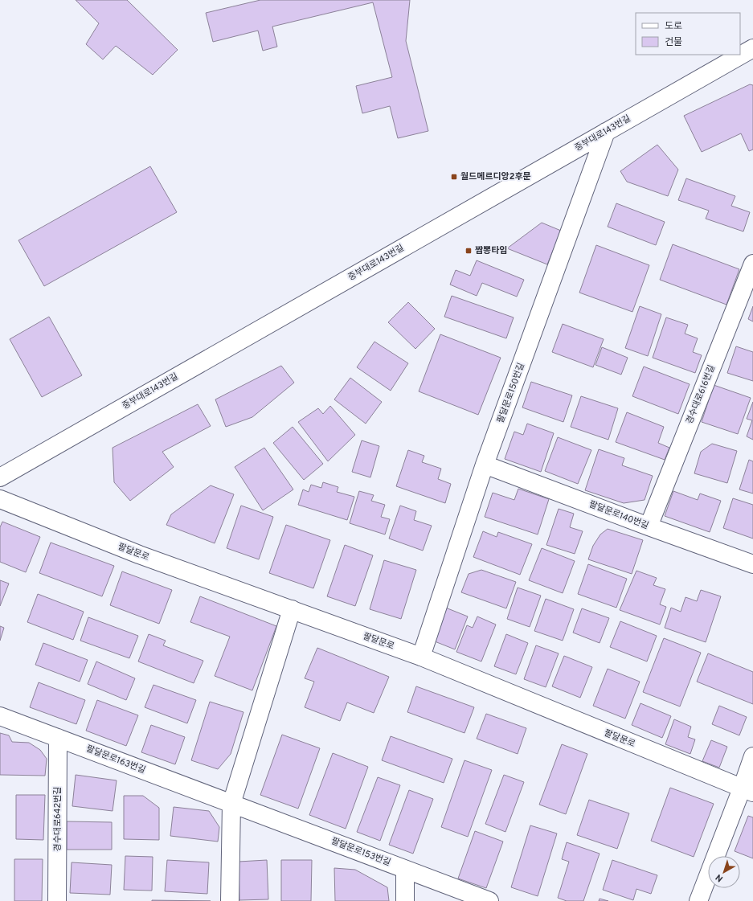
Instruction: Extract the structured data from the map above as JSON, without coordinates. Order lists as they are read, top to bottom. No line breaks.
{"streets":{"street":["중부대로143번길","팔달문로150번길","경수대로616번길","팔달문로140번길","팔달문로","팔달문로163번길","경수대로642번길","팔달문로153번길"]},"crossings":[["중부대로143번길","팔달문로150번길"],["팔달문로150번길","팔달문로140번길"],["팔달문로150번길","팔달문로"],["경수대로616번길","팔달문로140번길"],["팔달문로163번길","경수대로642번길"],["팔달문로163번길","팔달문로153번길"]],"places":{"transit":["월드메르디앙2후문","짬뽕타임"]},"legend":["도로","건물"],"north":"bottom left"}
